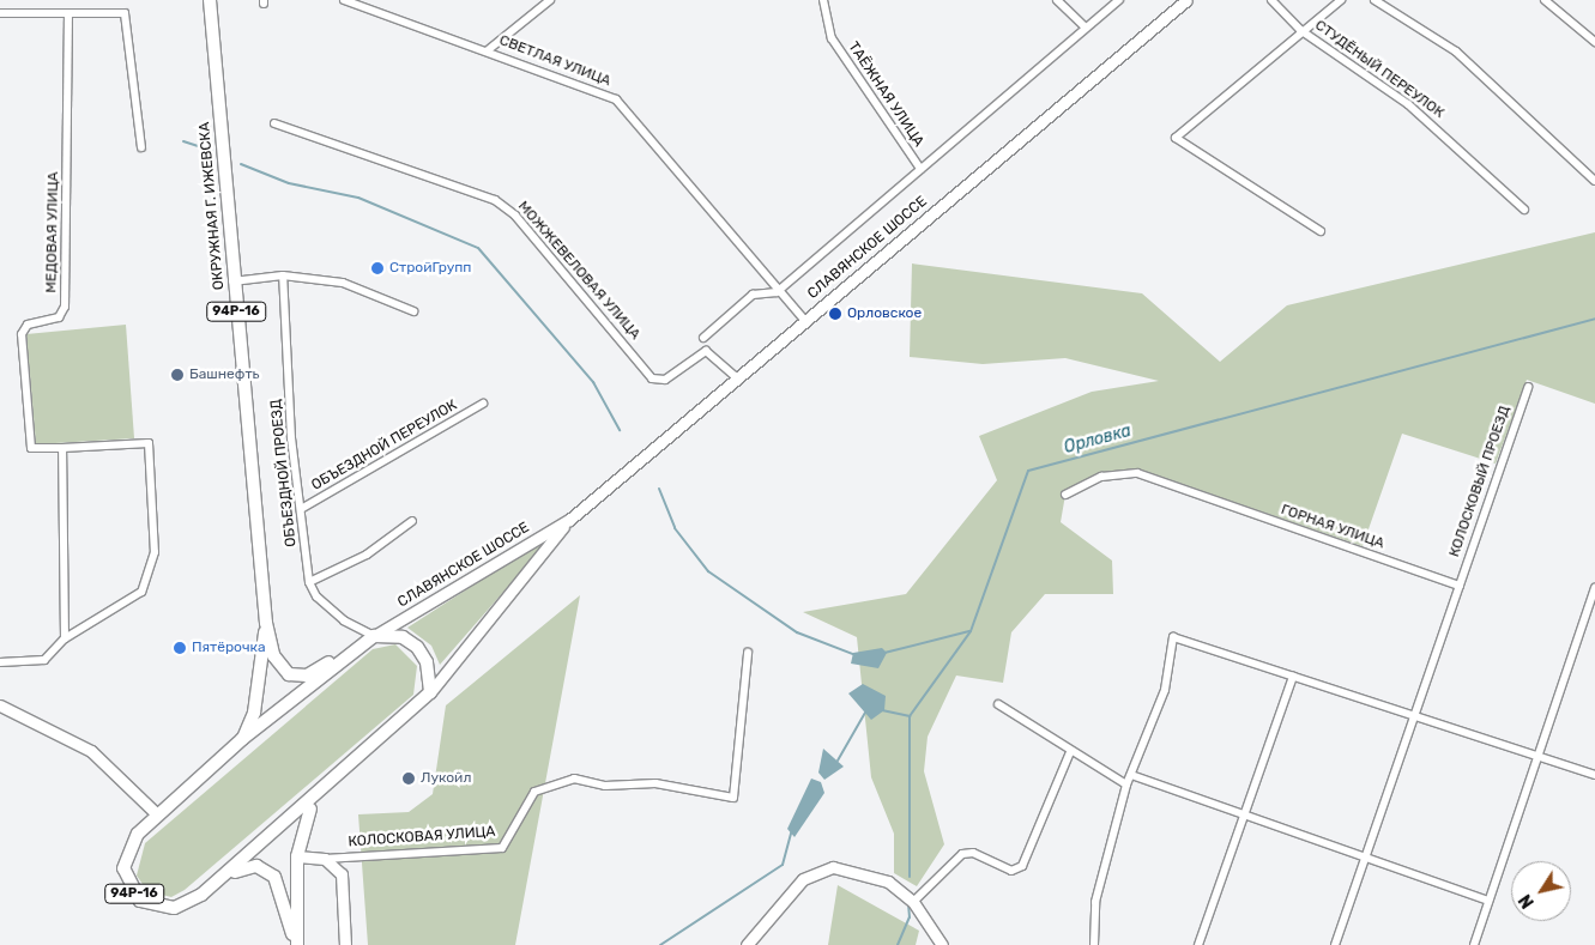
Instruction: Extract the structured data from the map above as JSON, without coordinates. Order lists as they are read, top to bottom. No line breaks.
{"streets":{"main road":["ОКРУЖНАЯ Г. ИЖЕВСКА","СЛАВЯНСКОЕ ШОССЕ","94Р-16","КОЛОСКОВАЯ УЛИЦА"],"street":["СВЕТЛАЯ УЛИЦА","СТУДЁНЫЙ ПЕРЕУЛОК","ТАЁЖНАЯ УЛИЦА","МЕДОВАЯ УЛИЦА","МОЖЖЕВЕЛОВАЯ УЛИЦА","ОБЪЕЗДНОЙ ПЕРЕУЛОК","ОБЪЕЗДНОЙ ПРОЕЗД","КОЛОСКОВЫЙ ПРОЕЗД","ГОРНАЯ УЛИЦА"]},"crossings":[["СВЕТЛАЯ УЛИЦА","СЛАВЯНСКОЕ ШОССЕ"],["ОКРУЖНАЯ Г. ИЖЕВСКА","СЛАВЯНСКОЕ ШОССЕ"],["ОКРУЖНАЯ Г. ИЖЕВСКА","94Р-16"],["СЛАВЯНСКОЕ ШОССЕ","МОЖЖЕВЕЛОВАЯ УЛИЦА"],["СЛАВЯНСКОЕ ШОССЕ","94Р-16"],["94Р-16","КОЛОСКОВАЯ УЛИЦА"],["ОБЪЕЗДНОЙ ПЕРЕУЛОК","ОБЪЕЗДНОЙ ПРОЕЗД"],["КОЛОСКОВЫЙ ПРОЕЗД","ГОРНАЯ УЛИЦА"]],"water":["Орловка"],"places":["СтройГрупп","Орловское","Башнефть","Пятёрочка","Лукойл"],"north":"bottom left"}
